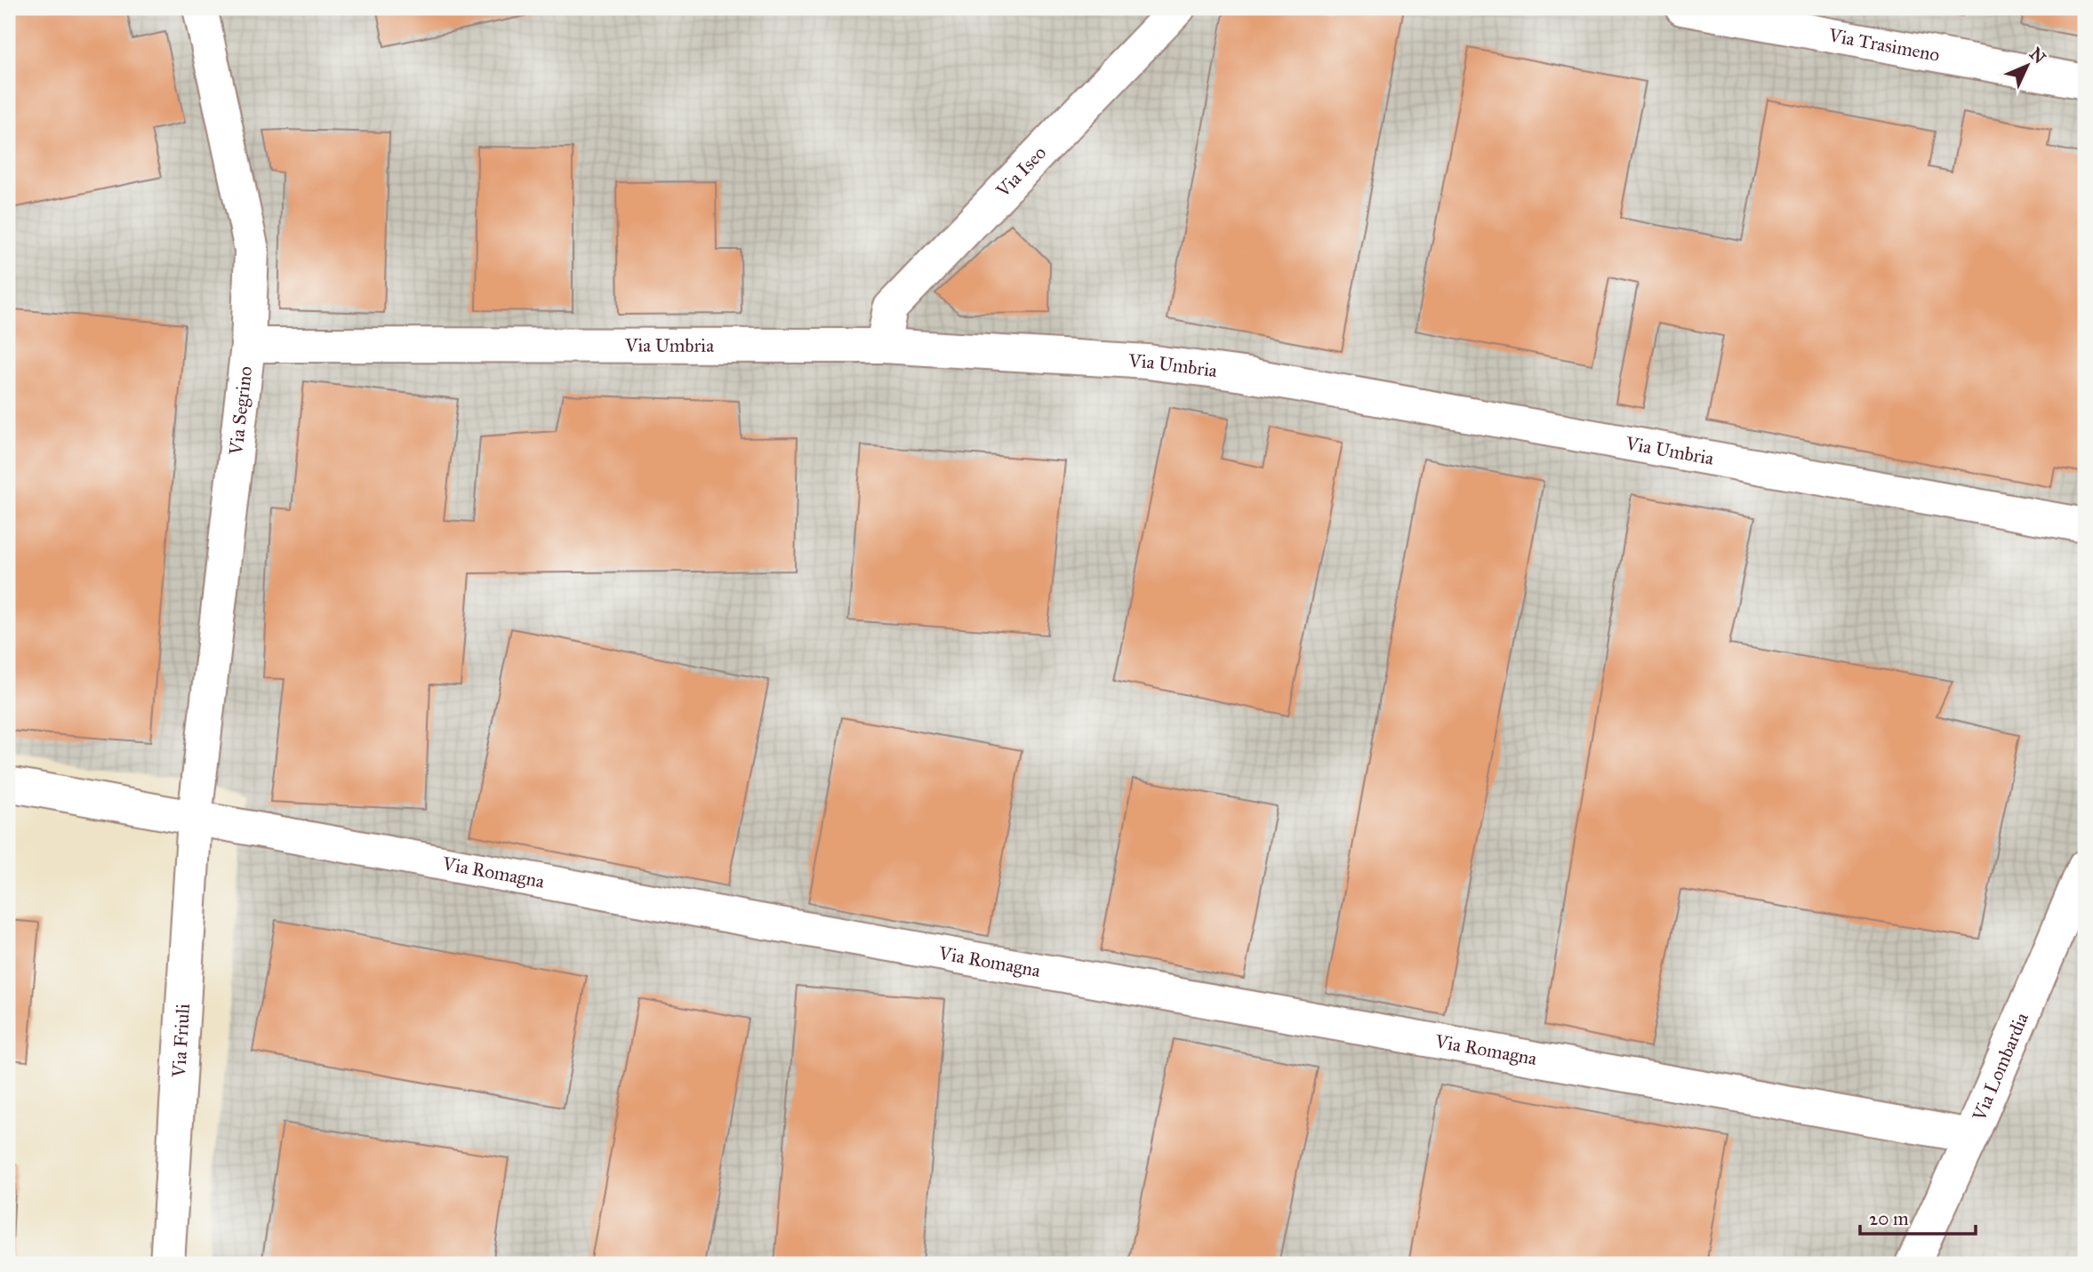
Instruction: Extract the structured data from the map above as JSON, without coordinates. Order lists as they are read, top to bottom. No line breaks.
{"streets":{"street":["Via Trasimeno","Via Iseo","Via Umbria","Via Segrino","Via Romagna","Via Friuli","Via Lombardia"]},"crossings":[["Via Iseo","Via Umbria"],["Via Umbria","Via Segrino"],["Via Segrino","Via Romagna"],["Via Segrino","Via Friuli"],["Via Romagna","Via Friuli"],["Via Romagna","Via Lombardia"]],"scale_bar":"20 m","north":"top right"}
